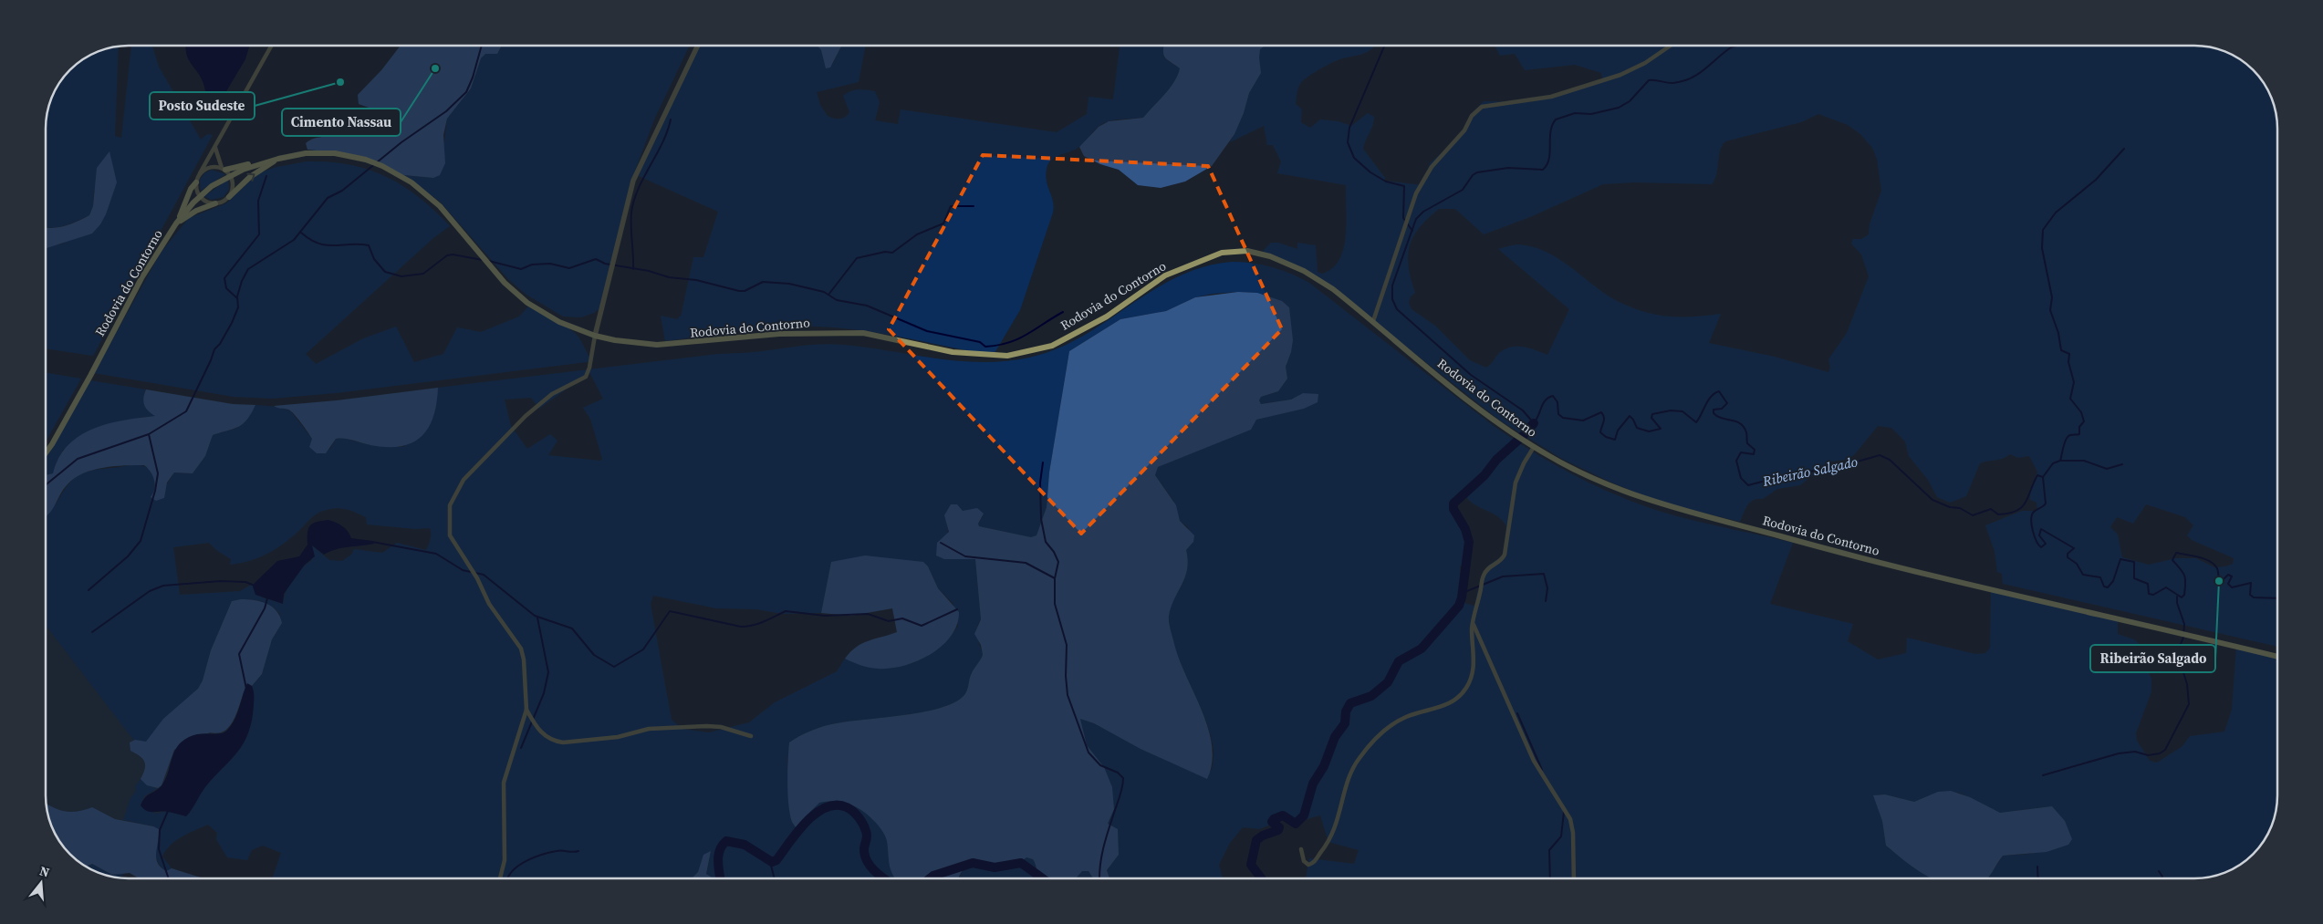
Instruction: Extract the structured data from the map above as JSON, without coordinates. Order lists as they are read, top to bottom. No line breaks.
{"streets":{"main road":["Rodovia do Contorno"]},"water":["Ribeirão Salgado"],"places":["Cimento Nassau","Posto Sudeste","Ribeirão Salgado"],"north":"top"}
